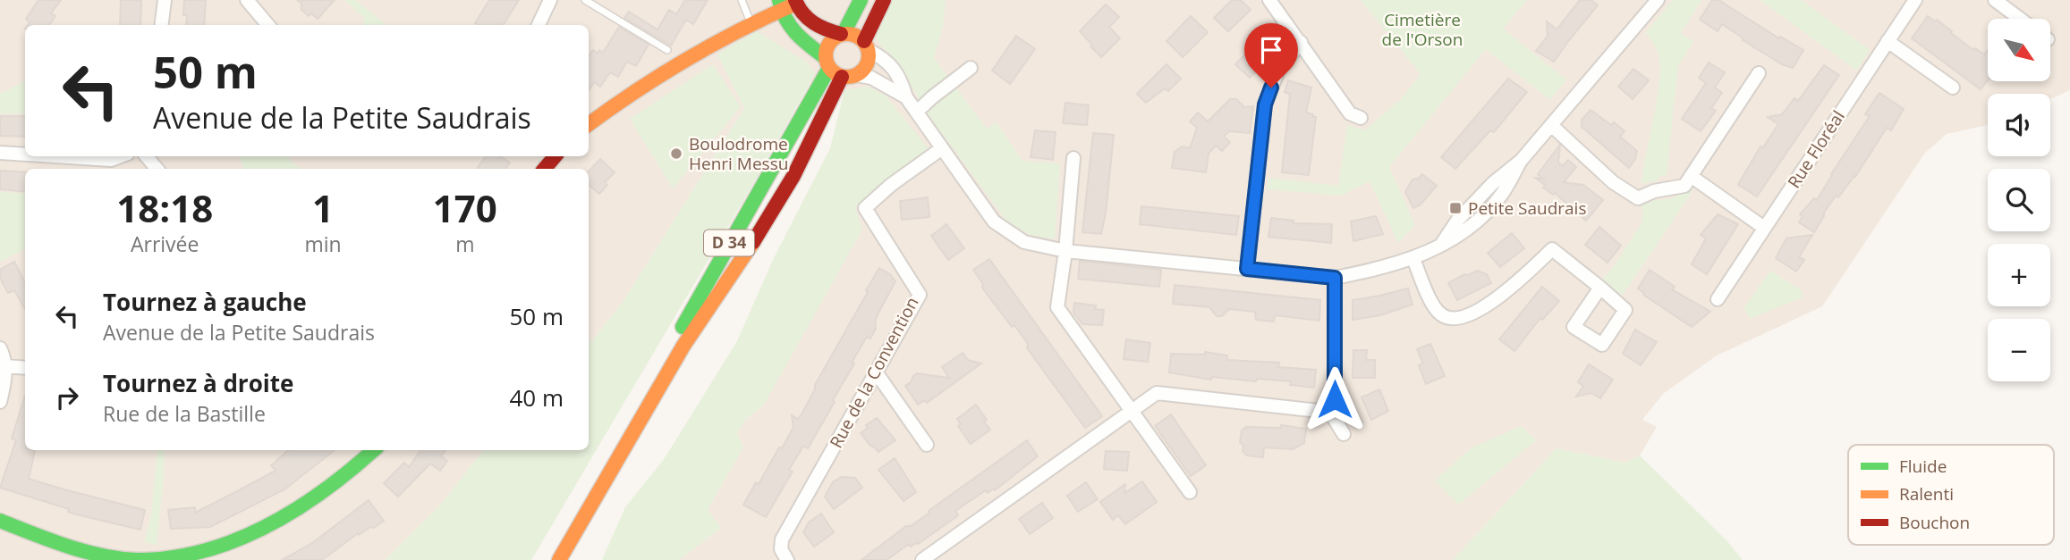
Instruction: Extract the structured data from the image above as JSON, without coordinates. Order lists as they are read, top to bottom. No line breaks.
{"streets":{"main road":["D 34"],"street":["Rue Floréal","Rue de la Convention"]},"parks":["Cimetière de l'Orson"],"places":{"other":["Boulodrome Henri Messu"],"transit":["Petite Saudrais"]},"legend":["Fluide","Ralenti","Bouchon"],"north":"bottom right","page":{"map_buttons":["+","−"],"turn":["50 m","Avenue de la Petite Saudrais"],"eta":["18:18","Arrivée","1","min","170","m"],"list":[{"name":"Tournez à gauche","note":"Avenue de la Petite Saudrais","value":"50 m"},{"name":"Tournez à droite","note":"Rue de la Bastille","value":"40 m"}]}}
